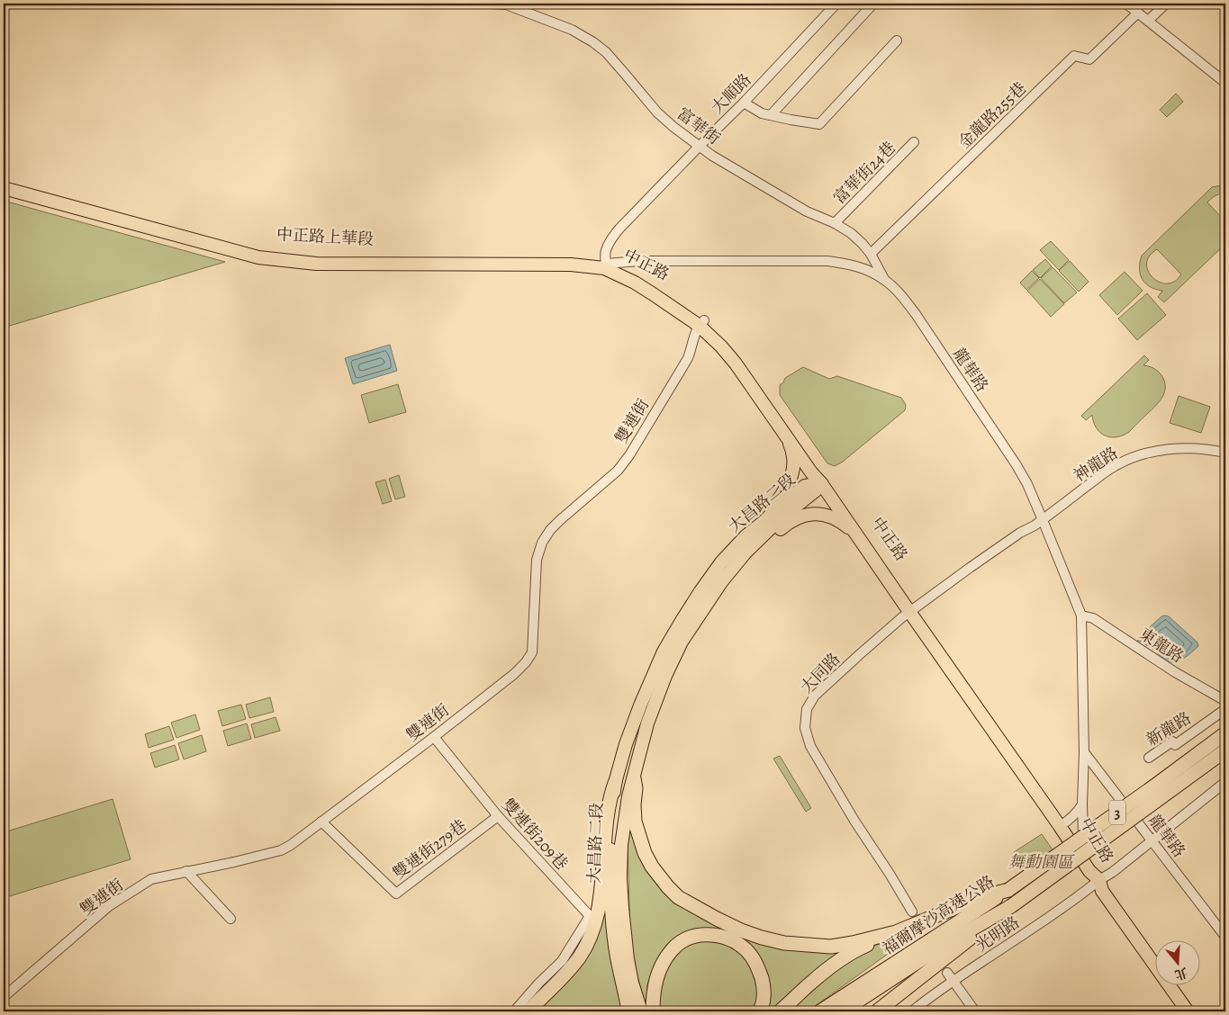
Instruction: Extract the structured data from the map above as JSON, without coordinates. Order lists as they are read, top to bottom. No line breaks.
{"streets":{"highway":["3","福爾摩沙高速公路"],"main road":["中正路上華段","中正路","大昌路二段"],"street":["大順路","金龍路255巷","富華街","富華街24巷","龍華路","雙連街","神龍路","東龍路","大同路","新龍路","雙連街209巷","雙連街279巷","光明路"]},"crossings":[["大順路","富華街"],["大順路","中正路上華段"],["大順路","中正路"],["大順路","龍華路"],["金龍路255巷","富華街"],["富華街","富華街24巷"],["富華街","龍華路"],["中正路上華段","中正路"],["中正路上華段","龍華路"],["中正路","龍華路"],["中正路","雙連街"],["中正路","大昌路二段"],["中正路","大同路"],["中正路","光明路"],["龍華路","神龍路"],["龍華路","東龍路"],["龍華路","大同路"],["雙連街","雙連街209巷"],["雙連街","雙連街279巷"],["神龍路","大同路"],["雙連街209巷","雙連街279巷"]],"parks":["舞動園區"],"north":"bottom"}
